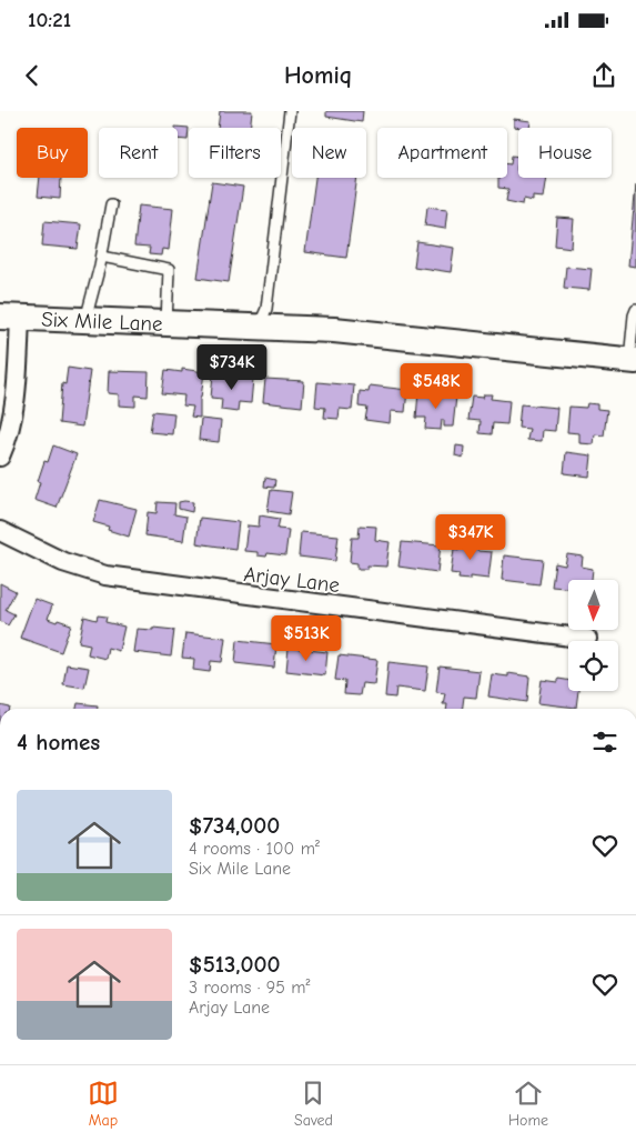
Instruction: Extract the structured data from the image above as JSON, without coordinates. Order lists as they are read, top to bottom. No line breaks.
{"streets":{"street":["Six Mile Lane","Arjay Lane"]},"north":"bottom","page":{"status":"10:21","header":"Homiq","chip":["Buy","Rent","Filters","New","Apartment","House"],"price":["$734K","$548K","$347K","$513K"],"heading":"4 homes","list":[{"name":"$734,000","note":"4 rooms · 100 m² · Six Mile Lane"},{"name":"$513,000","note":"3 rooms · 95 m² · Arjay Lane"}],"tabs":["Map","Saved","Home"]}}
